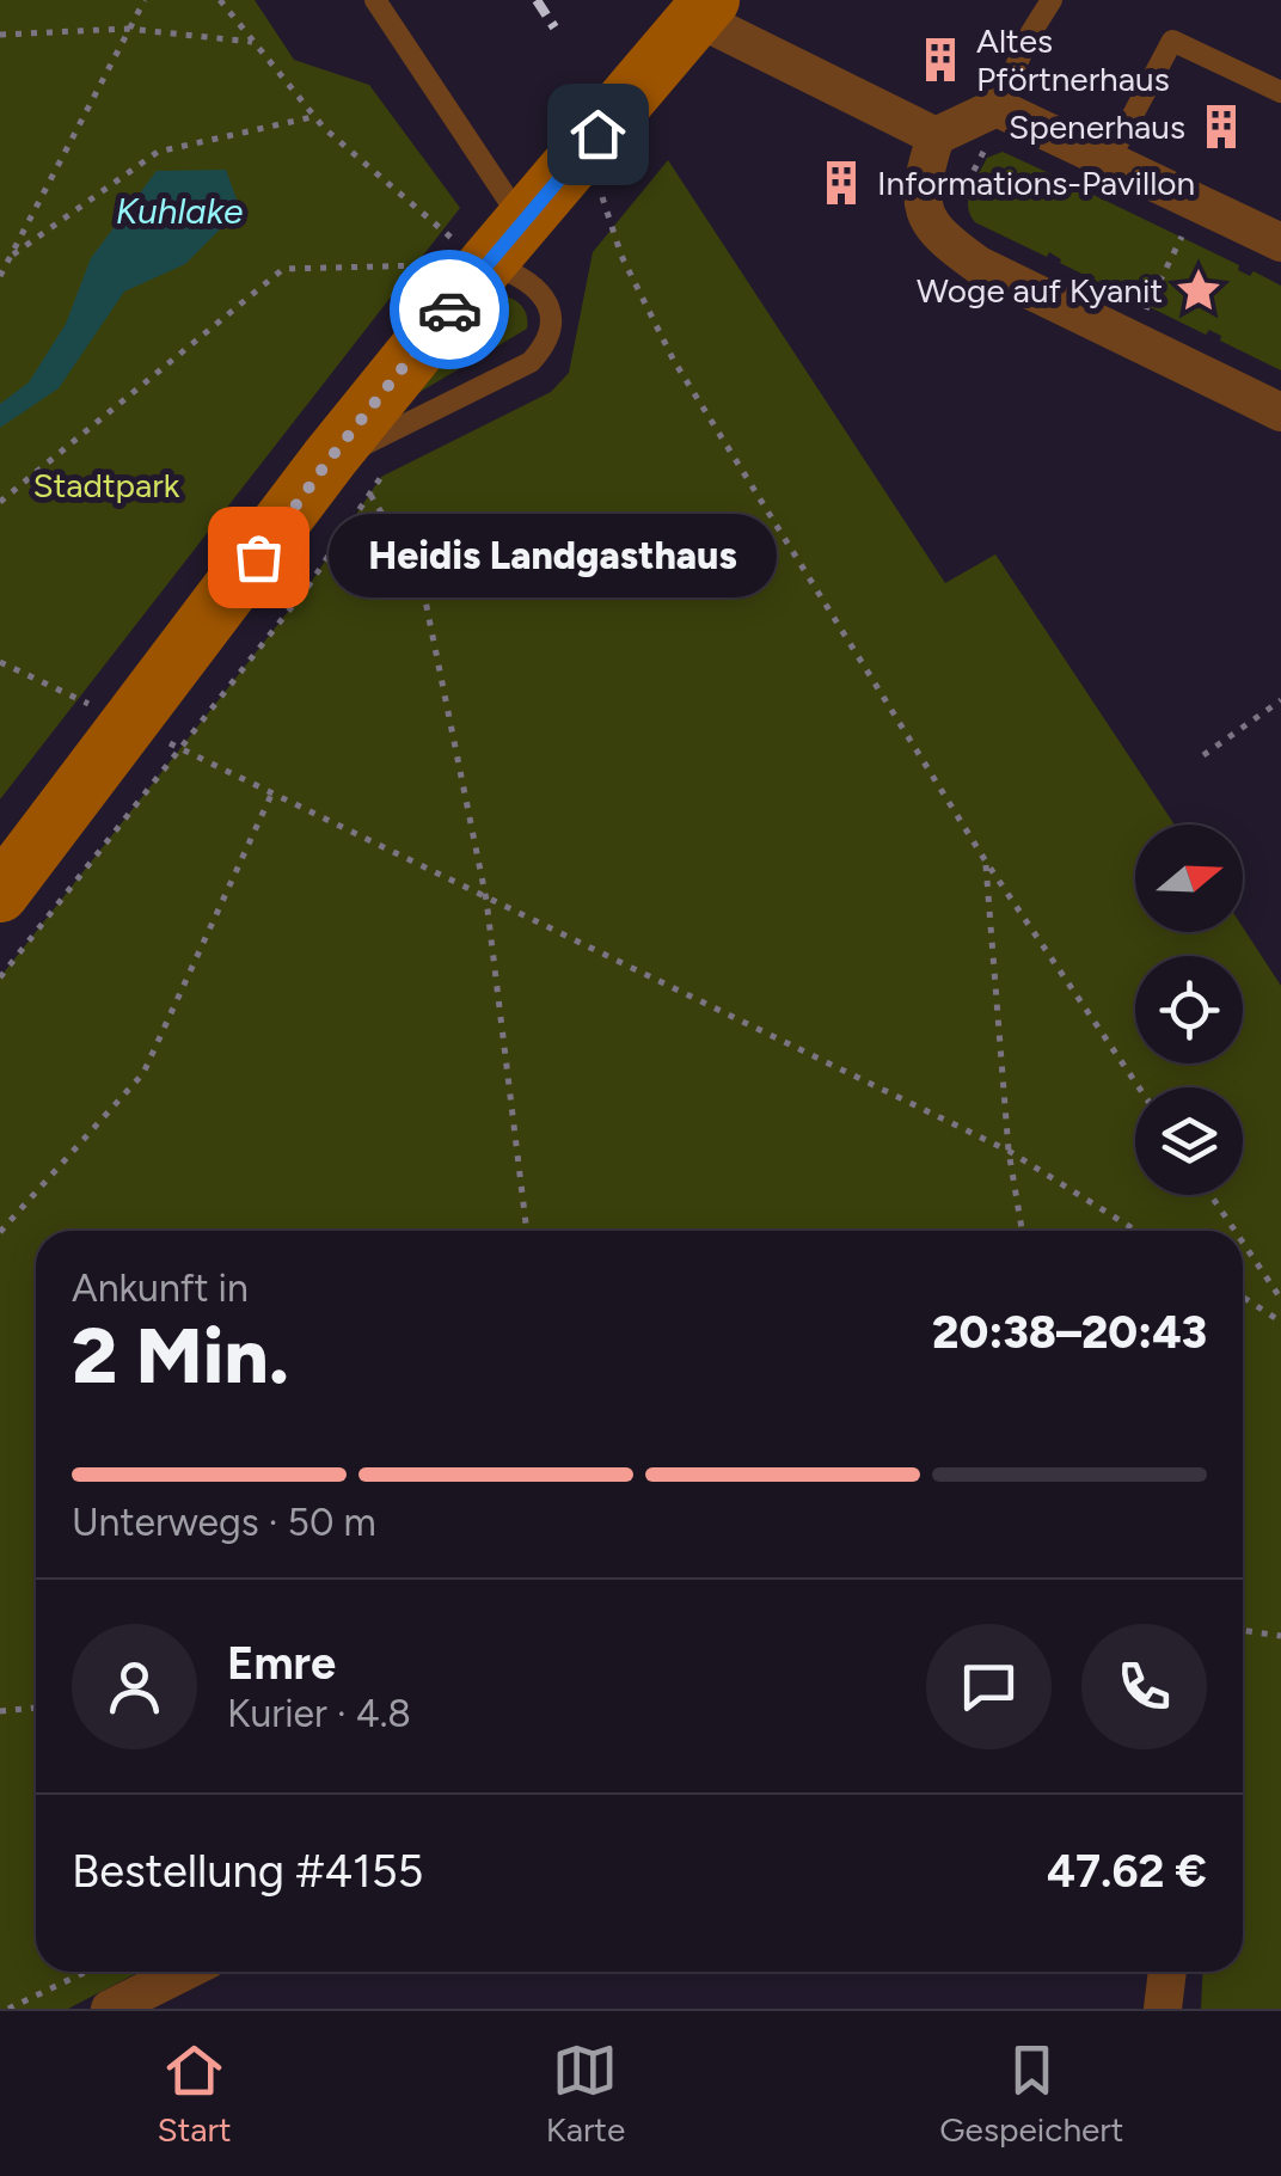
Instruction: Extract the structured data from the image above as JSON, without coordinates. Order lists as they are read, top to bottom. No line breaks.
{"water":["Kuhlake"],"parks":["Stadtpark"],"places":{"building":["Altes Pförtnerhaus","Spenerhaus","Informations-Pavillon"],"place":["Woge auf Kyanit"],"other":["Heidis Landgasthaus"]},"north":"right","page":{"bubble":"Heidis Landgasthaus","heading":["2 Min.","Ankunft in","20:38–20:43"],"panel":["Emre","Kurier · 4.8","Bestellung #4155","47.62 €"],"bar":"Unterwegs · 50 m","tabs":["Start","Karte","Gespeichert"]}}
